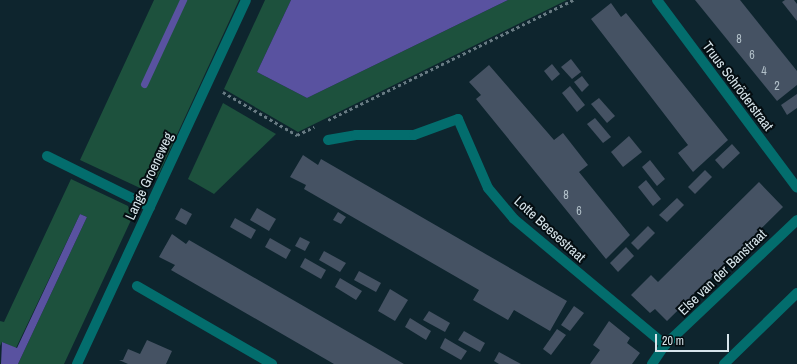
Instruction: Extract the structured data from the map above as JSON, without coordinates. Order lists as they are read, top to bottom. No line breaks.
{"streets":{"street":["Truus Schröderstraat","Lange Groeneweg","Lotte Beesestraat","Else van der Banstraat"]},"crossings":[["Lotte Beesestraat","Else van der Banstraat"]],"house_numbers":["8","6","4","2","8","6"],"scale_bar":"20 m"}
